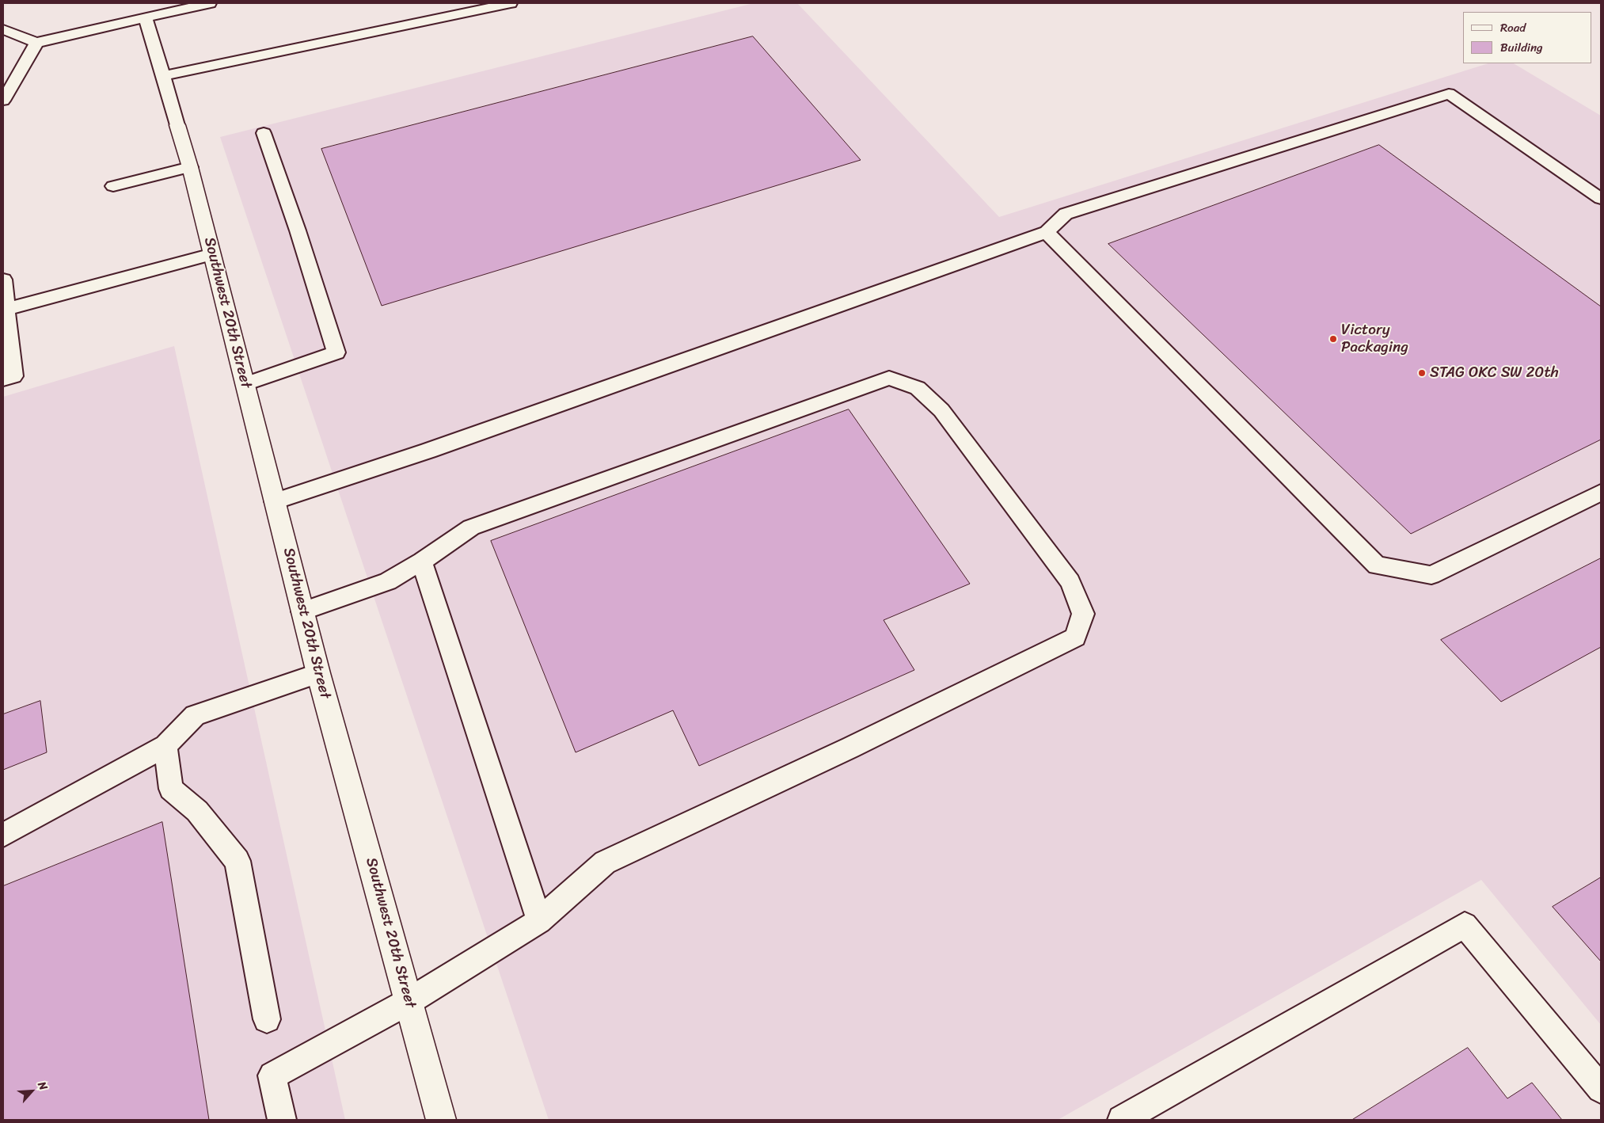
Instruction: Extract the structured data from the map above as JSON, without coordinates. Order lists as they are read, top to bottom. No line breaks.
{"streets":{"street":["Southwest 20th Street"]},"places":["Victory Packaging","STAG OKC SW 20th"],"legend":["Road","Building"],"north":"top right"}
